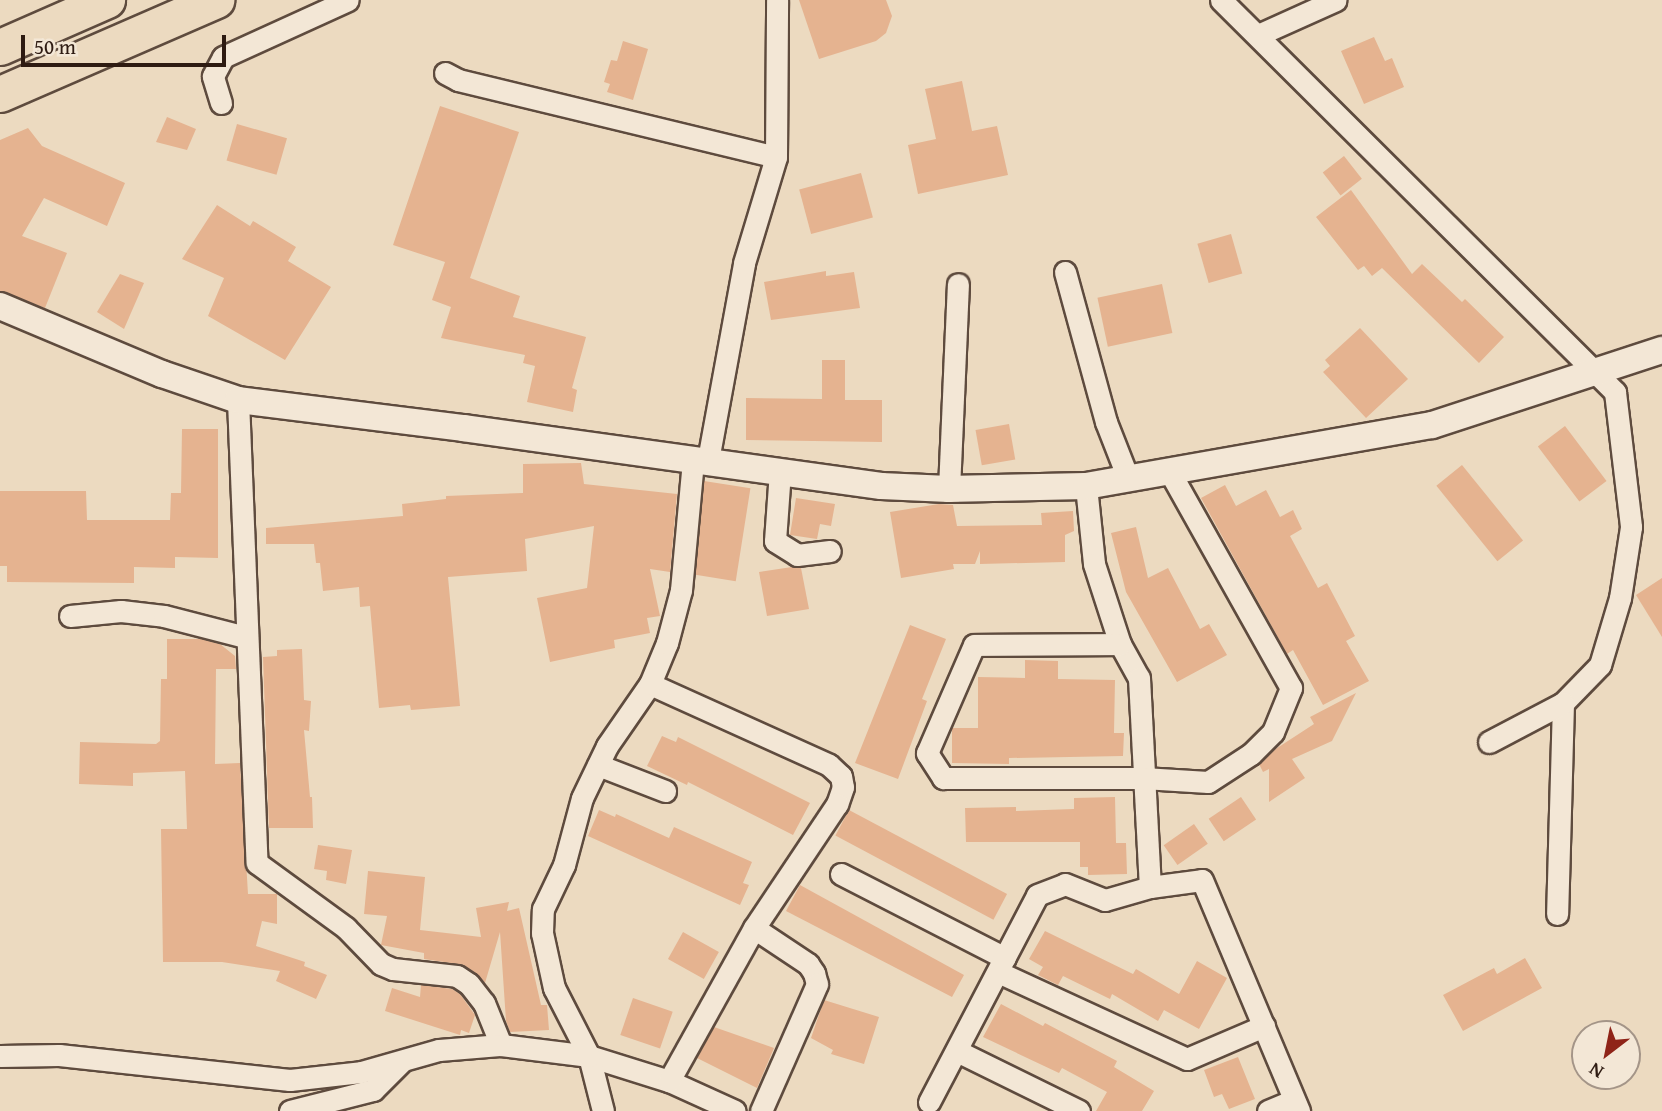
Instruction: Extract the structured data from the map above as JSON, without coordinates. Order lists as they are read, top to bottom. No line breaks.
{"scale_bar":"50 m","north":"bottom left"}
